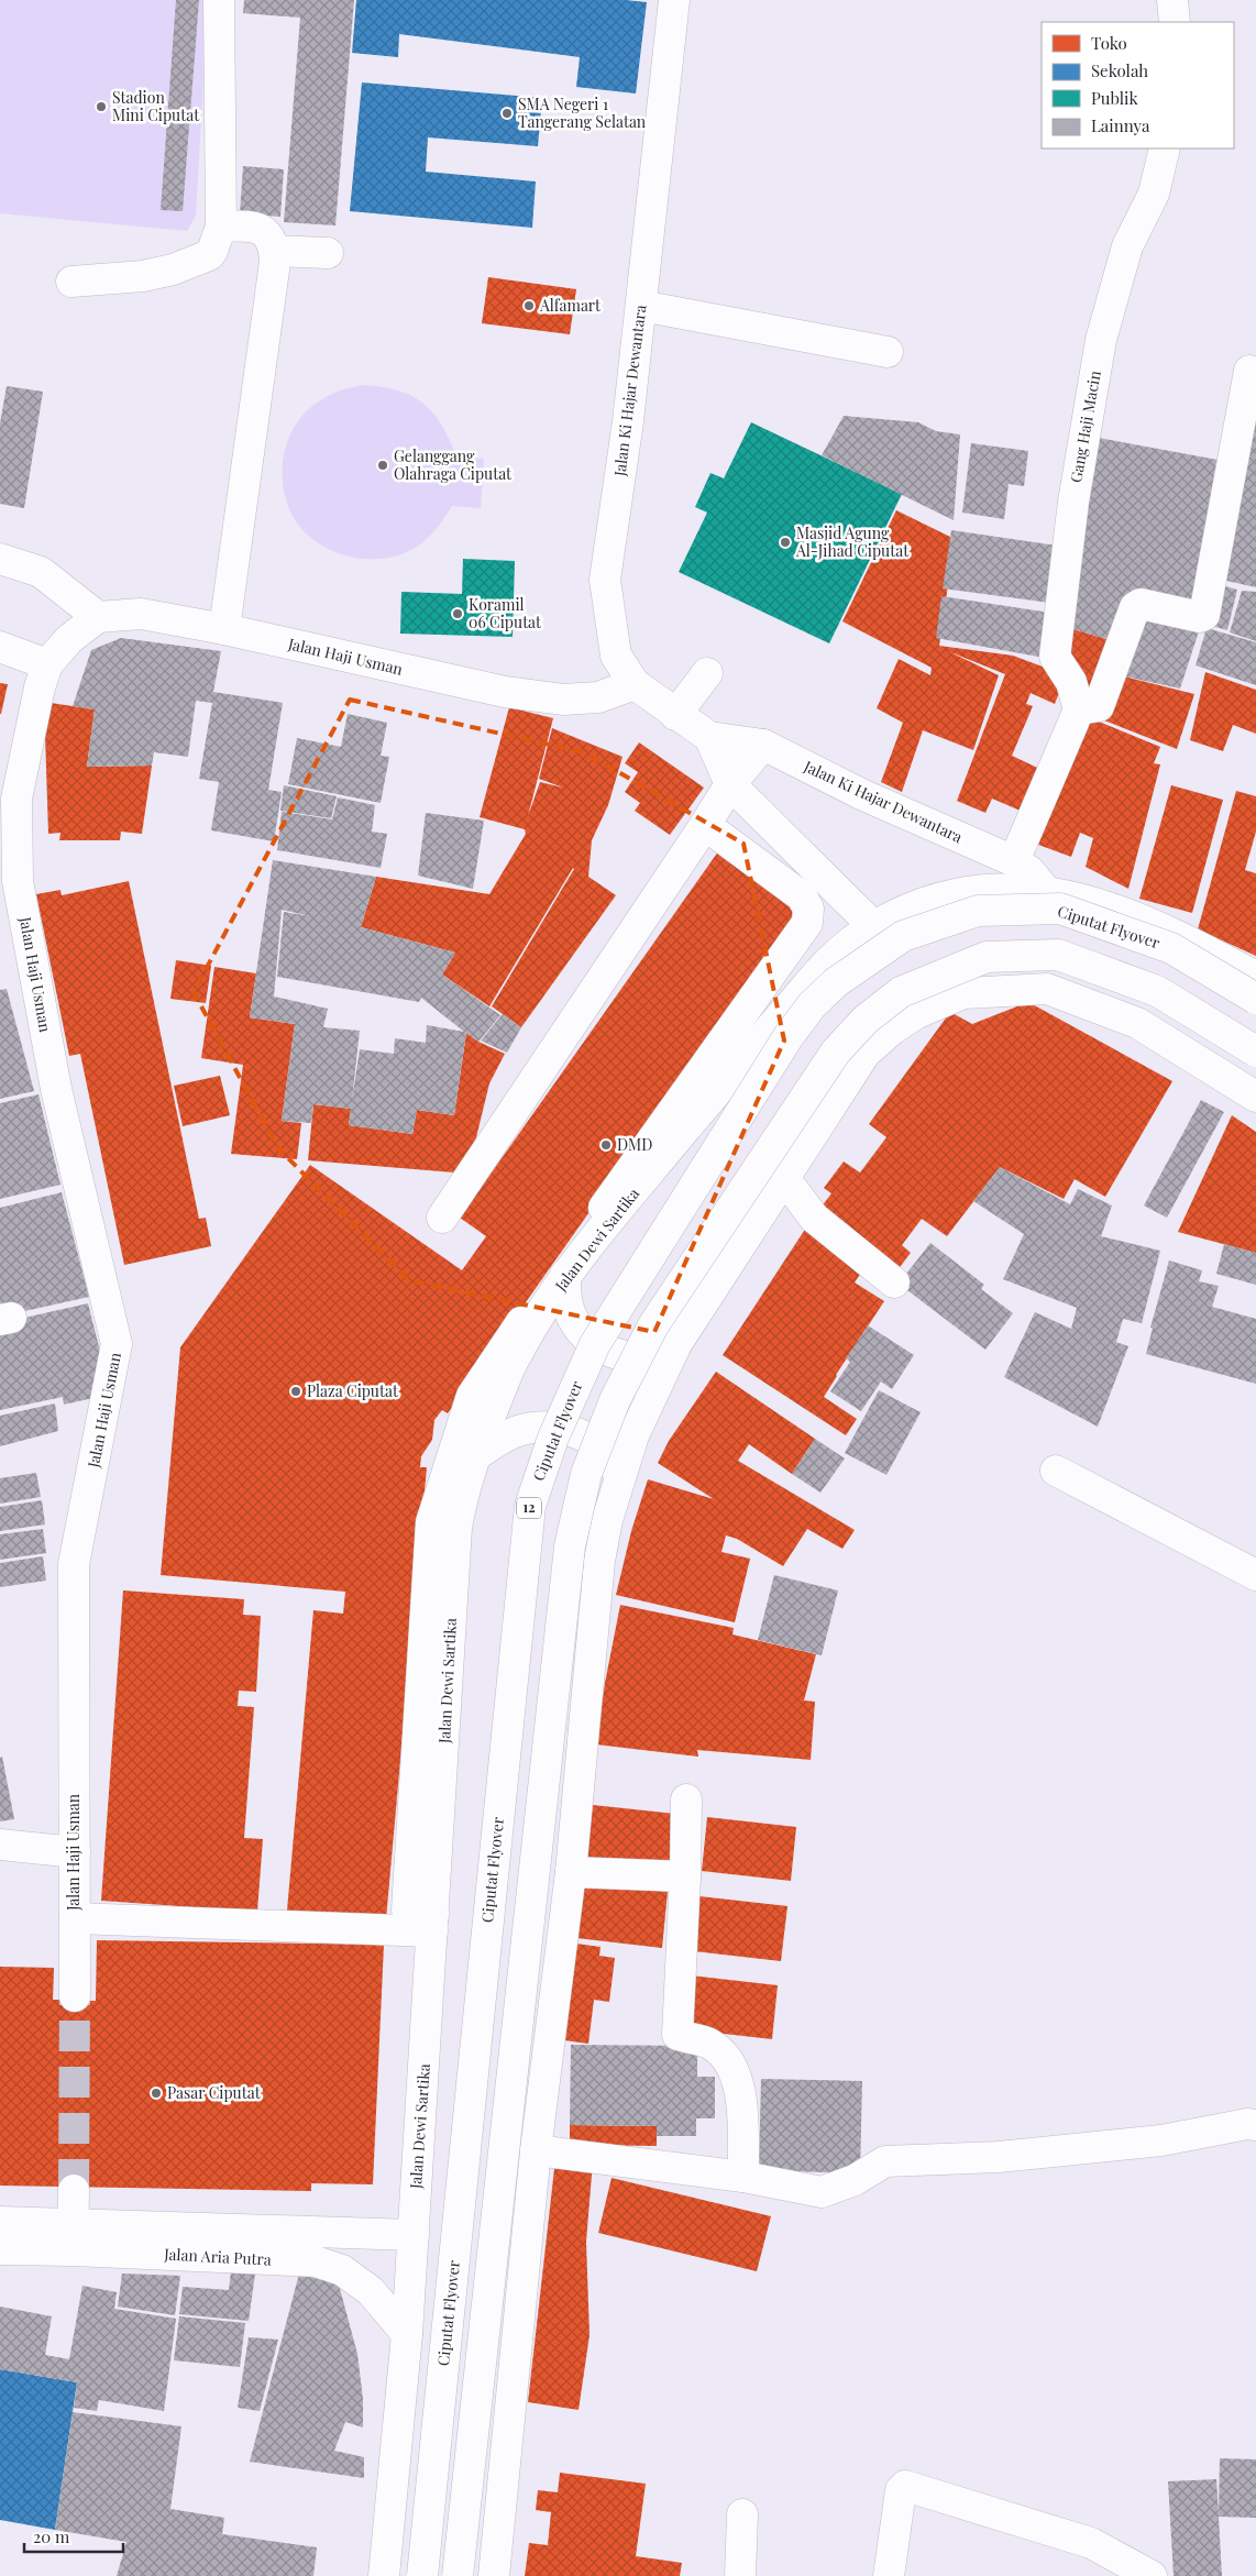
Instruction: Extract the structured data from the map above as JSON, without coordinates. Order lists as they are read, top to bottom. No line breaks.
{"streets":{"main road":["Jalan Ki Hajar Dewantara","Gang Haji Macin","Jalan Haji Usman","Ciputat Flyover","Jalan Dewi Sartika","12","Jalan Aria Putra"]},"crossings":[["Jalan Ki Hajar Dewantara","Jalan Haji Usman"],["Jalan Ki Hajar Dewantara","Jalan Dewi Sartika"],["Jalan Dewi Sartika","Jalan Aria Putra"]],"places":["Stadion Mini Ciputat","SMA Negeri 1 Tangerang Selatan","Alfamart","Gelanggang Olahraga Ciputat","Masjid Agung Al-Jihad Ciputat","Koramil 06 Ciputat","DMD","Plaza Ciputat","Pasar Ciputat"],"legend":["Toko","Sekolah","Publik","Lainnya"],"scale_bar":"20 m"}
